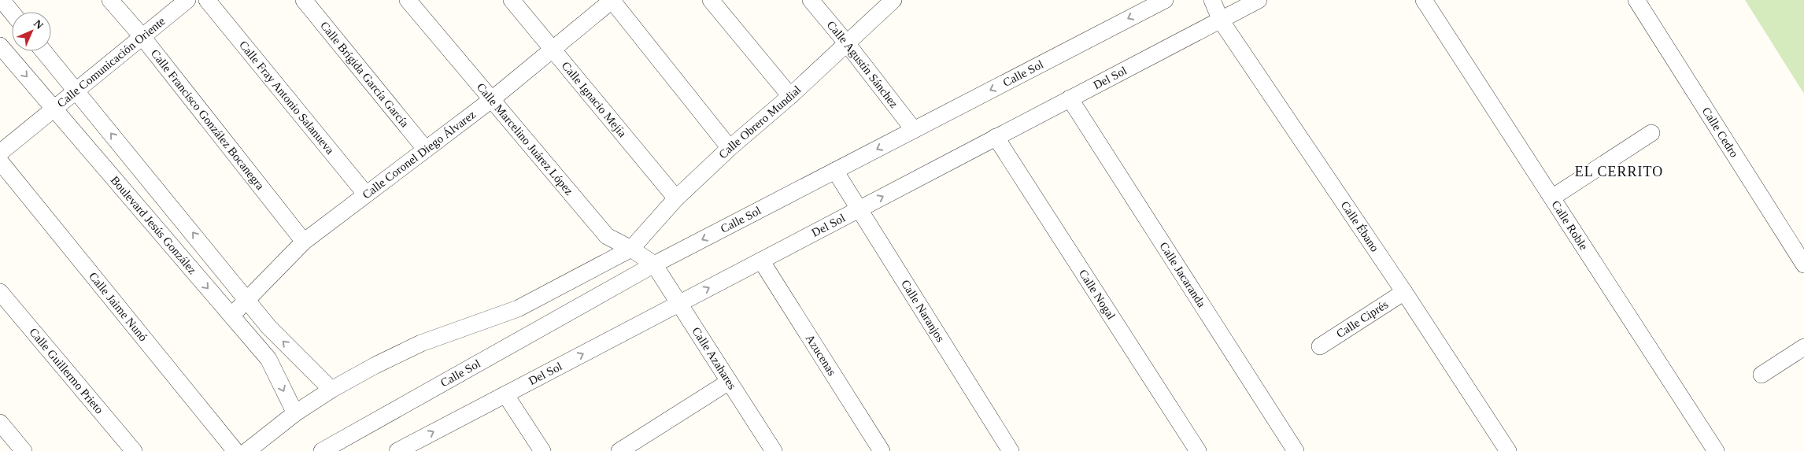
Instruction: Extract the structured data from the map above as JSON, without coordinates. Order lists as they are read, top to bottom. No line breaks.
{"streets":{"street":["Calle Comunicación Oriente","Calle Agustín Sánchez","Calle Sol","Calle Brígida García García","Del Sol","Calle Fray Antonio Salanueva","Calle Ignacio Mejía","Calle Francisco González Bocanegra","Calle Obrero Mundial","Calle Cedro","Calle Marcelino Juárez López","Calle Coronel Diego Álvarez","Boulevard Jesús González","Calle Roble","Calle Ébano","Calle Jacaranda","Calle Nogal","Calle Jaime Nunó","Calle Naranjos","Calle Ciprés","Azucenas","Calle Azahares","Calle Guillermo Prieto"]},"crossings":[["Calle Comunicación Oriente","Calle Francisco González Bocanegra"],["Calle Comunicación Oriente","Boulevard Jesús González"],["Calle Agustín Sánchez","Calle Sol"],["Calle Agustín Sánchez","Calle Obrero Mundial"],["Calle Sol","Calle Marcelino Juárez López"],["Calle Sol","Calle Naranjos"],["Calle Sol","Calle Azahares"],["Calle Brígida García García","Calle Coronel Diego Álvarez"],["Del Sol","Calle Ébano"],["Del Sol","Calle Jacaranda"],["Del Sol","Calle Nogal"],["Del Sol","Calle Naranjos"],["Del Sol","Azucenas"],["Del Sol","Calle Azahares"],["Calle Fray Antonio Salanueva","Calle Coronel Diego Álvarez"],["Calle Ignacio Mejía","Calle Obrero Mundial"],["Calle Ignacio Mejía","Calle Coronel Diego Álvarez"],["Calle Francisco González Bocanegra","Calle Coronel Diego Álvarez"],["Calle Obrero Mundial","Calle Marcelino Juárez López"],["Calle Marcelino Juárez López","Calle Coronel Diego Álvarez"],["Calle Marcelino Juárez López","Calle Azahares"],["Calle Coronel Diego Álvarez","Boulevard Jesús González"],["Calle Ébano","Calle Ciprés"]],"one_way":["Calle Sol"],"districts":["EL CERRITO"],"north":"top right"}
